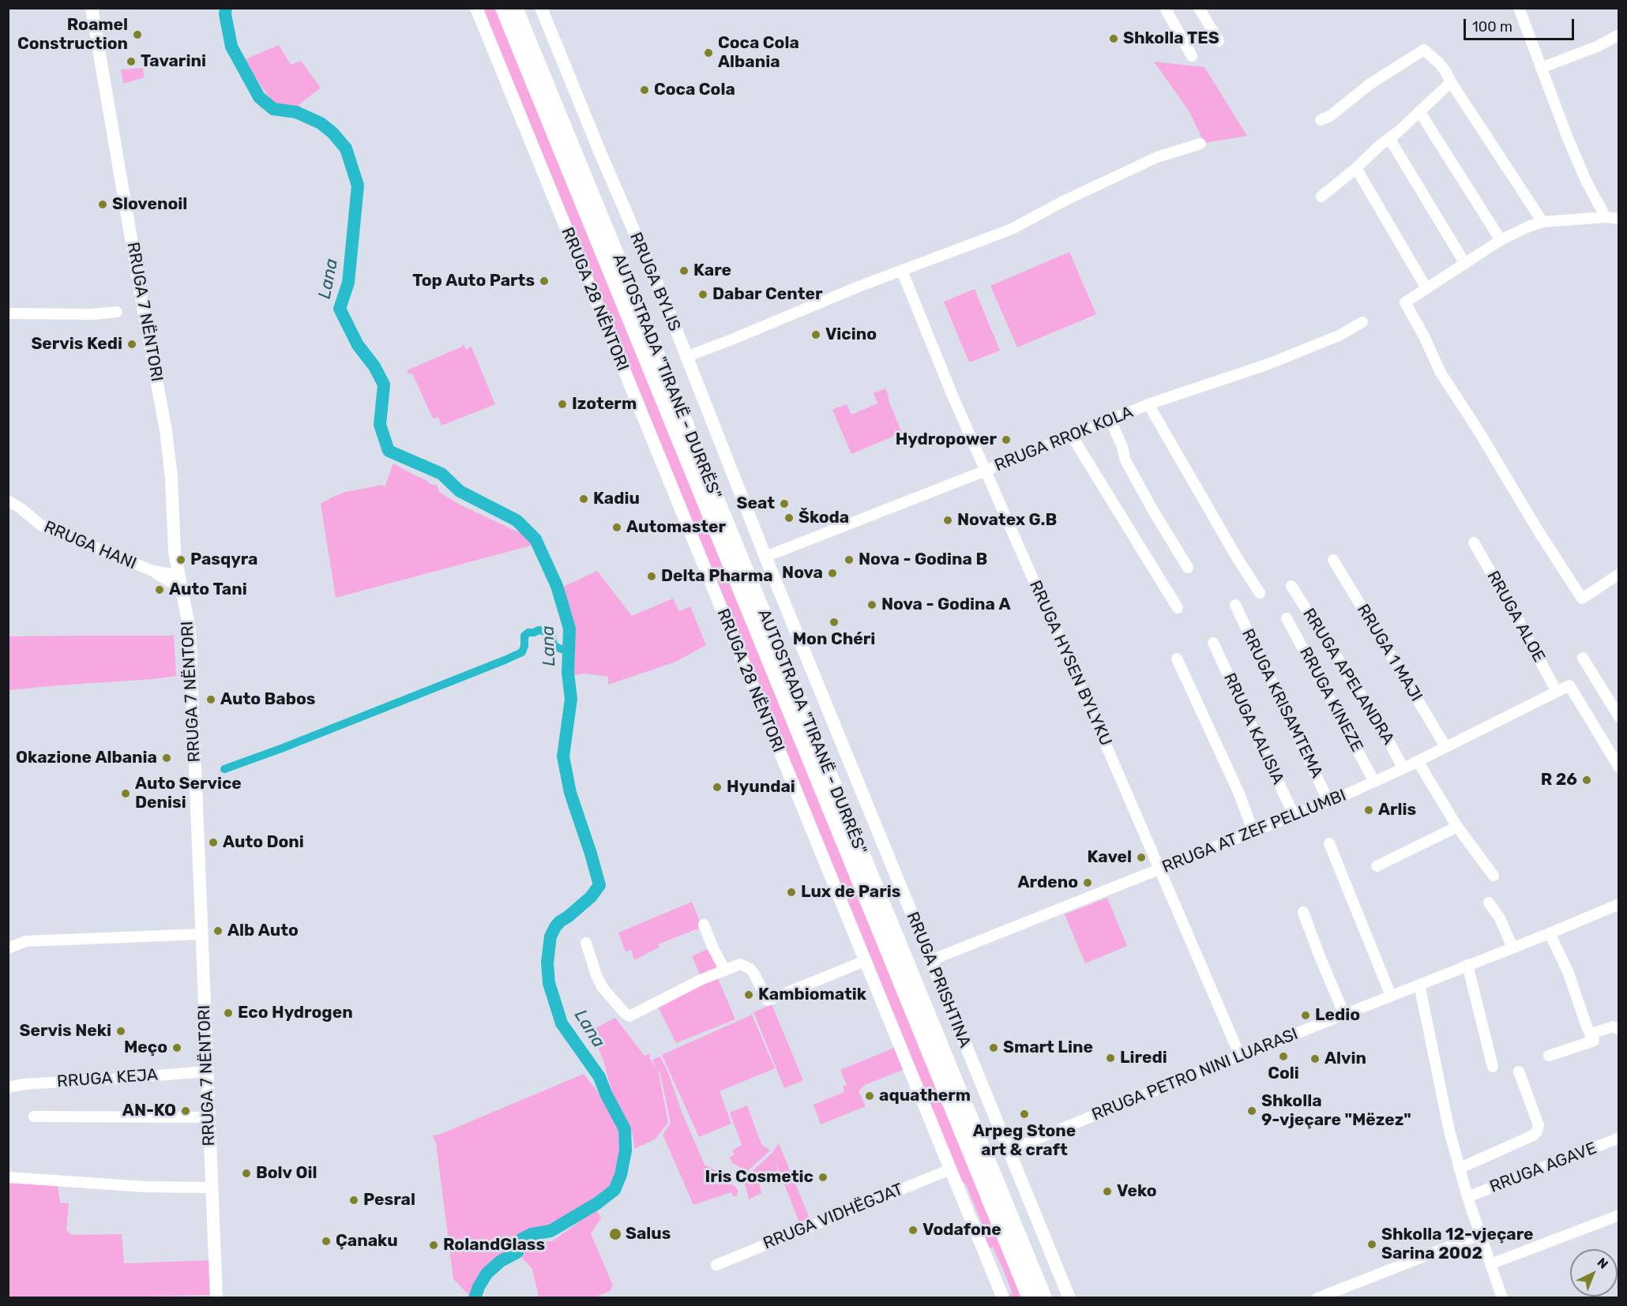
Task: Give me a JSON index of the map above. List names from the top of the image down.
{
  "streets": {
    "highway": ["AUTOSTRADA \"TIRANË - DURRËS\""],
    "main road": [
      "RRUGA BYLIS",
      "RRUGA 28 NËNTORI",
      "RRUGA 7 NËNTORI",
      "RRUGA PRISHTINA"
    ],
    "street": [
      "RRUGA RROK KOLA",
      "RRUGA HANI",
      "RRUGA ALOE",
      "RRUGA 1 MAJI",
      "RRUGA HYSEN BYLYKU",
      "RRUGA APELANDRA",
      "RRUGA KINEZE",
      "RRUGA KRISAMTEMA",
      "RRUGA KALISIA",
      "RRUGA AT ZEF PELLUMBI",
      "RRUGA PETRO NINI LUARASI",
      "RRUGA KEJA",
      "RRUGA AGAVE",
      "RRUGA VIDHËGJAT"
    ]
  },
  "crossings": [
    ["RRUGA BYLIS", "RRUGA RROK KOLA"],
    ["RRUGA BYLIS", "RRUGA PRISHTINA"],
    ["RRUGA 28 NËNTORI", "RRUGA VIDHËGJAT"],
    ["RRUGA 7 NËNTORI", "RRUGA HANI"],
    ["RRUGA 7 NËNTORI", "RRUGA KEJA"],
    ["RRUGA RROK KOLA", "RRUGA HYSEN BYLYKU"],
    ["RRUGA RROK KOLA", "RRUGA PRISHTINA"],
    ["RRUGA ALOE", "RRUGA AT ZEF PELLUMBI"],
    ["RRUGA 1 MAJI", "RRUGA AT ZEF PELLUMBI"],
    ["RRUGA HYSEN BYLYKU", "RRUGA AT ZEF PELLUMBI"],
    ["RRUGA HYSEN BYLYKU", "RRUGA PETRO NINI LUARASI"],
    ["RRUGA APELANDRA", "RRUGA AT ZEF PELLUMBI"],
    ["RRUGA KINEZE", "RRUGA AT ZEF PELLUMBI"],
    ["RRUGA KRISAMTEMA", "RRUGA AT ZEF PELLUMBI"],
    ["RRUGA KALISIA", "RRUGA AT ZEF PELLUMBI"],
    ["RRUGA AT ZEF PELLUMBI", "RRUGA PRISHTINA"],
    ["RRUGA PRISHTINA", "RRUGA PETRO NINI LUARASI"]
  ],
  "water": ["Lana"],
  "places": [
    "Roamel Construction",
    "Shkolla TES",
    "Coca Cola Albania",
    "Tavarini",
    "Coca Cola",
    "Slovenoil",
    "Kare",
    "Top Auto Parts",
    "Dabar Center",
    "Vicino",
    "Servis Kedi",
    "Izoterm",
    "Hydropower",
    "Kadiu",
    "Seat",
    "Škoda",
    "Novatex G.B",
    "Automaster",
    "Pasqyra",
    "Nova - Godina B",
    "Nova",
    "Delta Pharma",
    "Auto Tani",
    "Nova - Godina A",
    "Mon Chéri",
    "Auto Babos",
    "Okazione Albania",
    "R 26",
    "Hyundai",
    "Auto Service Denisi",
    "Arlis",
    "Auto Doni",
    "Kavel",
    "Ardeno",
    "Lux de Paris",
    "Alb Auto",
    "Kambiomatik",
    "Eco Hydrogen",
    "Ledio",
    "Servis Neki",
    "Meço",
    "Smart Line",
    "Coli",
    "Liredi",
    "Alvin",
    "aquatherm",
    "AN-KO",
    "Shkolla 9-vjeçare \"Mëzez\"",
    "Arpeg Stone art & craft",
    "Bolv Oil",
    "Iris Cosmetic",
    "Veko",
    "Pesral",
    "Vodafone",
    "Salus",
    "Çanaku",
    "Shkolla 12-vjeçare Sarina 2002",
    "RolandGlass"
  ],
  "scale_bar": "100 m",
  "north": "top right"
}
